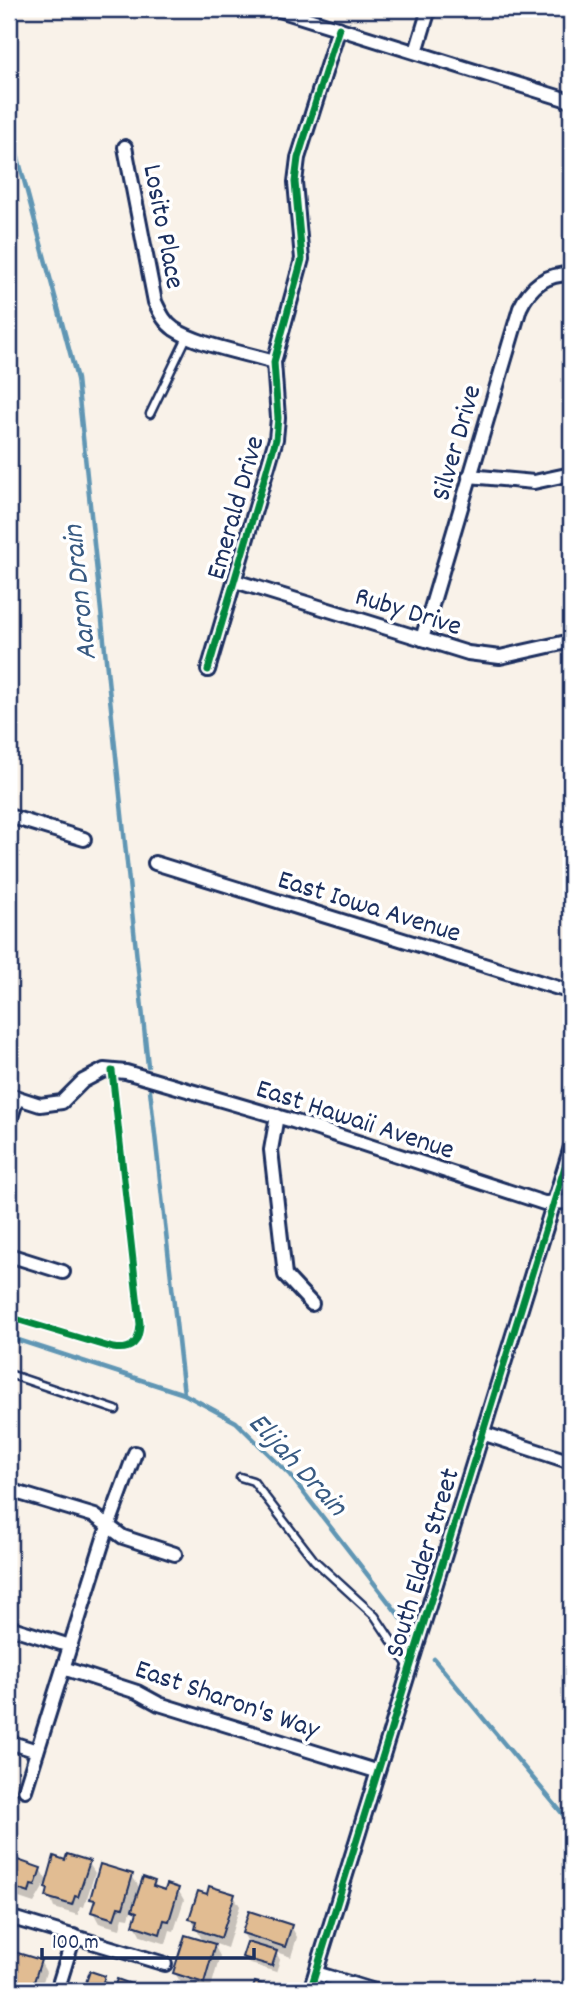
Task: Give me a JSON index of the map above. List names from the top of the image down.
{
  "streets": {
    "street": [
      "Losito Place",
      "Silver Drive",
      "Emerald Drive",
      "Ruby Drive",
      "East Iowa Avenue",
      "East Hawaii Avenue",
      "South Elder Street",
      "East Sharon's Way"
    ]
  },
  "crossings": [
    ["Losito Place", "Emerald Drive"],
    ["Silver Drive", "Ruby Drive"],
    ["Emerald Drive", "Ruby Drive"],
    ["East Hawaii Avenue", "South Elder Street"],
    ["South Elder Street", "East Sharon's Way"]
  ],
  "water": ["Aaron Drain", "Elijah Drain"],
  "scale_bar": "100 m"
}
